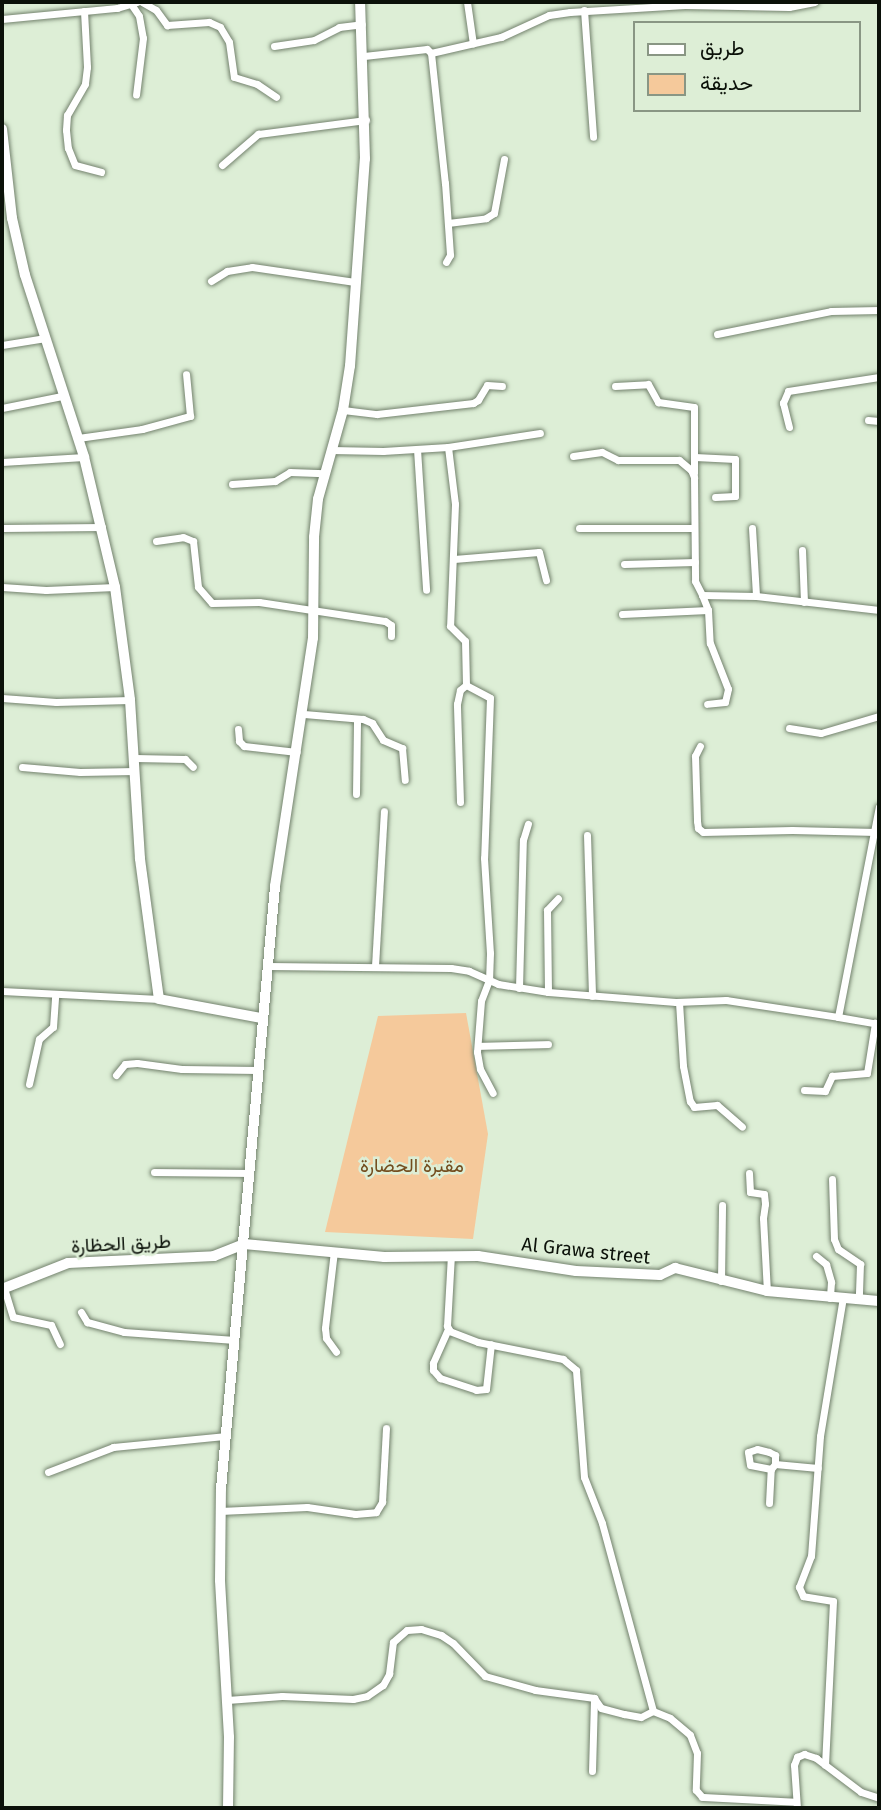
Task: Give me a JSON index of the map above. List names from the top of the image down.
{
  "streets": {
    "street": ["طريق الحظارة", "Al Grawa street"]
  },
  "crossings": [
    ["طريق الحظارة", "Al Grawa street"]
  ],
  "parks": ["مقبرة الحضارة"],
  "legend": ["طريق", "حديقة"]
}
